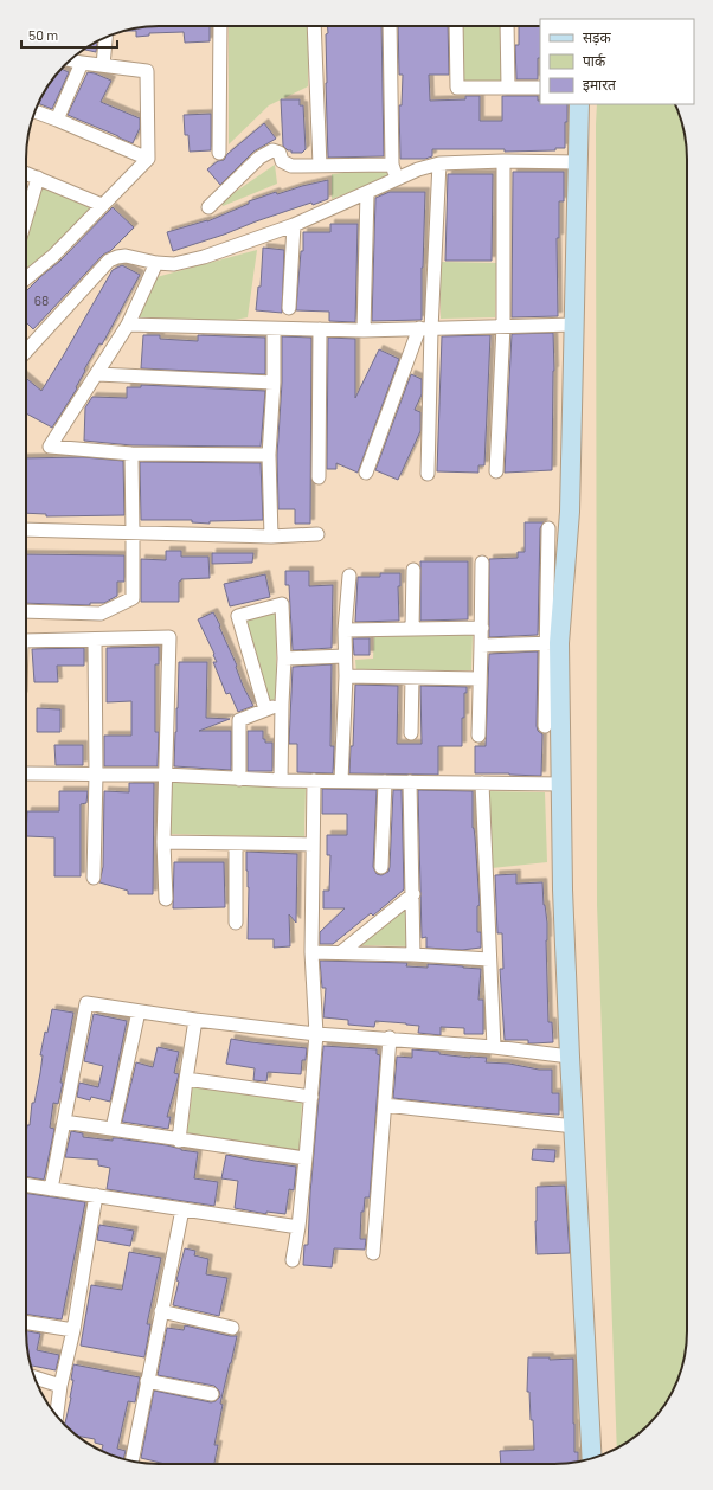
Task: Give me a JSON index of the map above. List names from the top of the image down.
{
  "house_numbers": ["68"],
  "legend": ["सड़क", "पार्क", "इमारत"],
  "scale_bar": "50 m"
}
